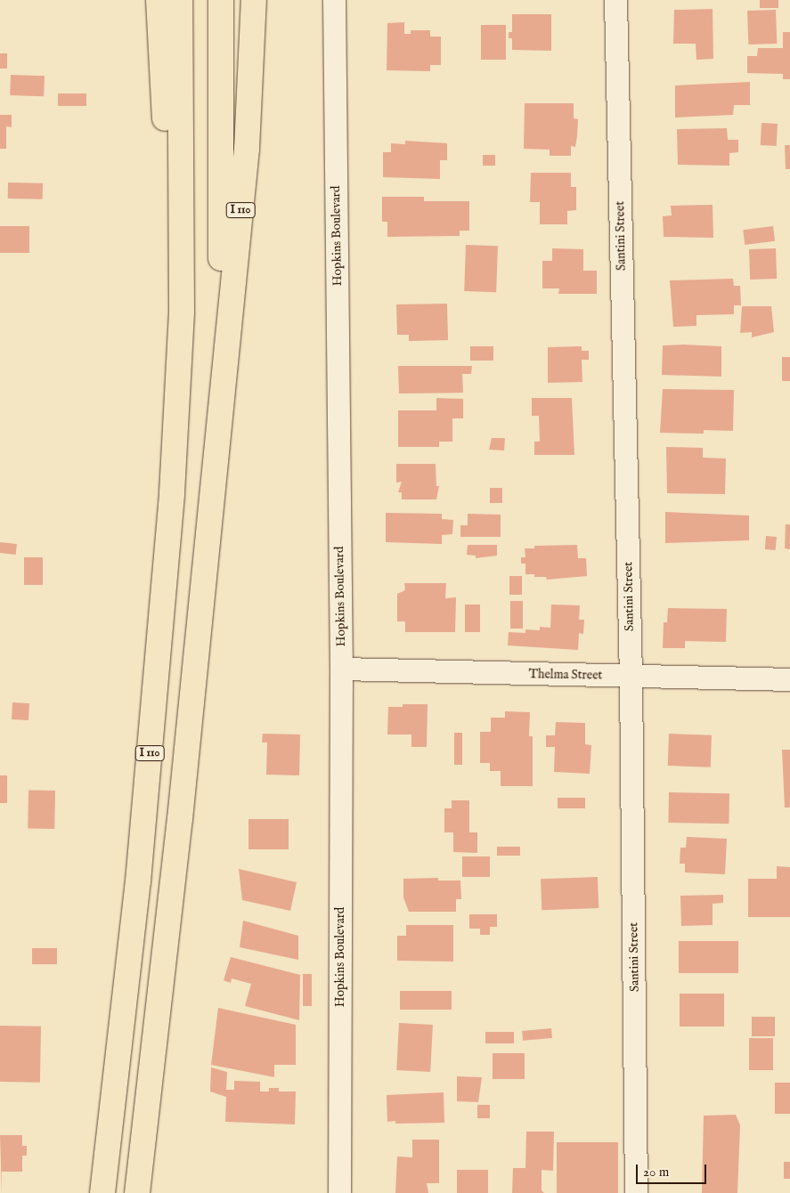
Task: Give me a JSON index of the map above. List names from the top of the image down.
{
  "streets": {
    "highway": ["I 110"],
    "street": ["Hopkins Boulevard", "Santini Street", "Thelma Street"]
  },
  "crossings": [
    ["Hopkins Boulevard", "Thelma Street"],
    ["Santini Street", "Thelma Street"]
  ],
  "scale_bar": "20 m"
}
